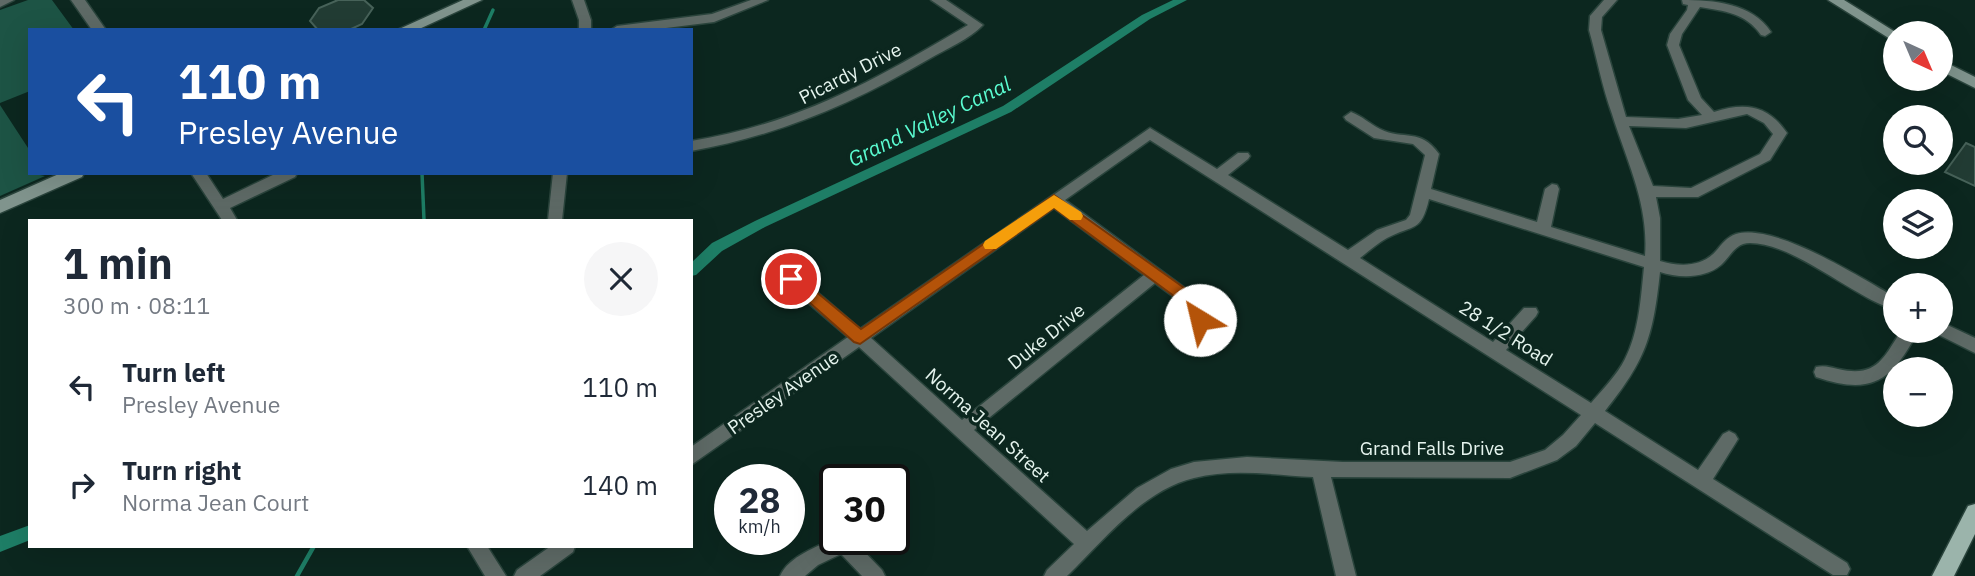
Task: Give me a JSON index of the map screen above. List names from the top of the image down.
{
  "streets": {
    "street": [
      "Picardy Drive",
      "28 1/2 Road",
      "Duke Drive",
      "Presley Avenue",
      "Norma Jean Street",
      "Grand Falls Drive"
    ]
  },
  "crossings": [
    ["28 1/2 Road", "Presley Avenue"],
    ["28 1/2 Road", "Grand Falls Drive"],
    ["Duke Drive", "Norma Jean Street"],
    ["Presley Avenue", "Norma Jean Street"],
    ["Norma Jean Street", "Grand Falls Drive"]
  ],
  "water": ["Grand Valley Canal"],
  "north": "bottom right",
  "page": {
    "map_buttons": ["+", "−"],
    "turn": ["110 m", "Presley Avenue"],
    "heading": ["1 min", "300 m · 08:11"],
    "list": [
      {
        "name": "Turn left",
        "note": "Presley Avenue",
        "value": "110 m"
      },
      {
        "name": "Turn right",
        "note": "Norma Jean Court",
        "value": "140 m"
      }
    ],
    "speed": "28 km/h",
    "limit": "30"
  }
}
